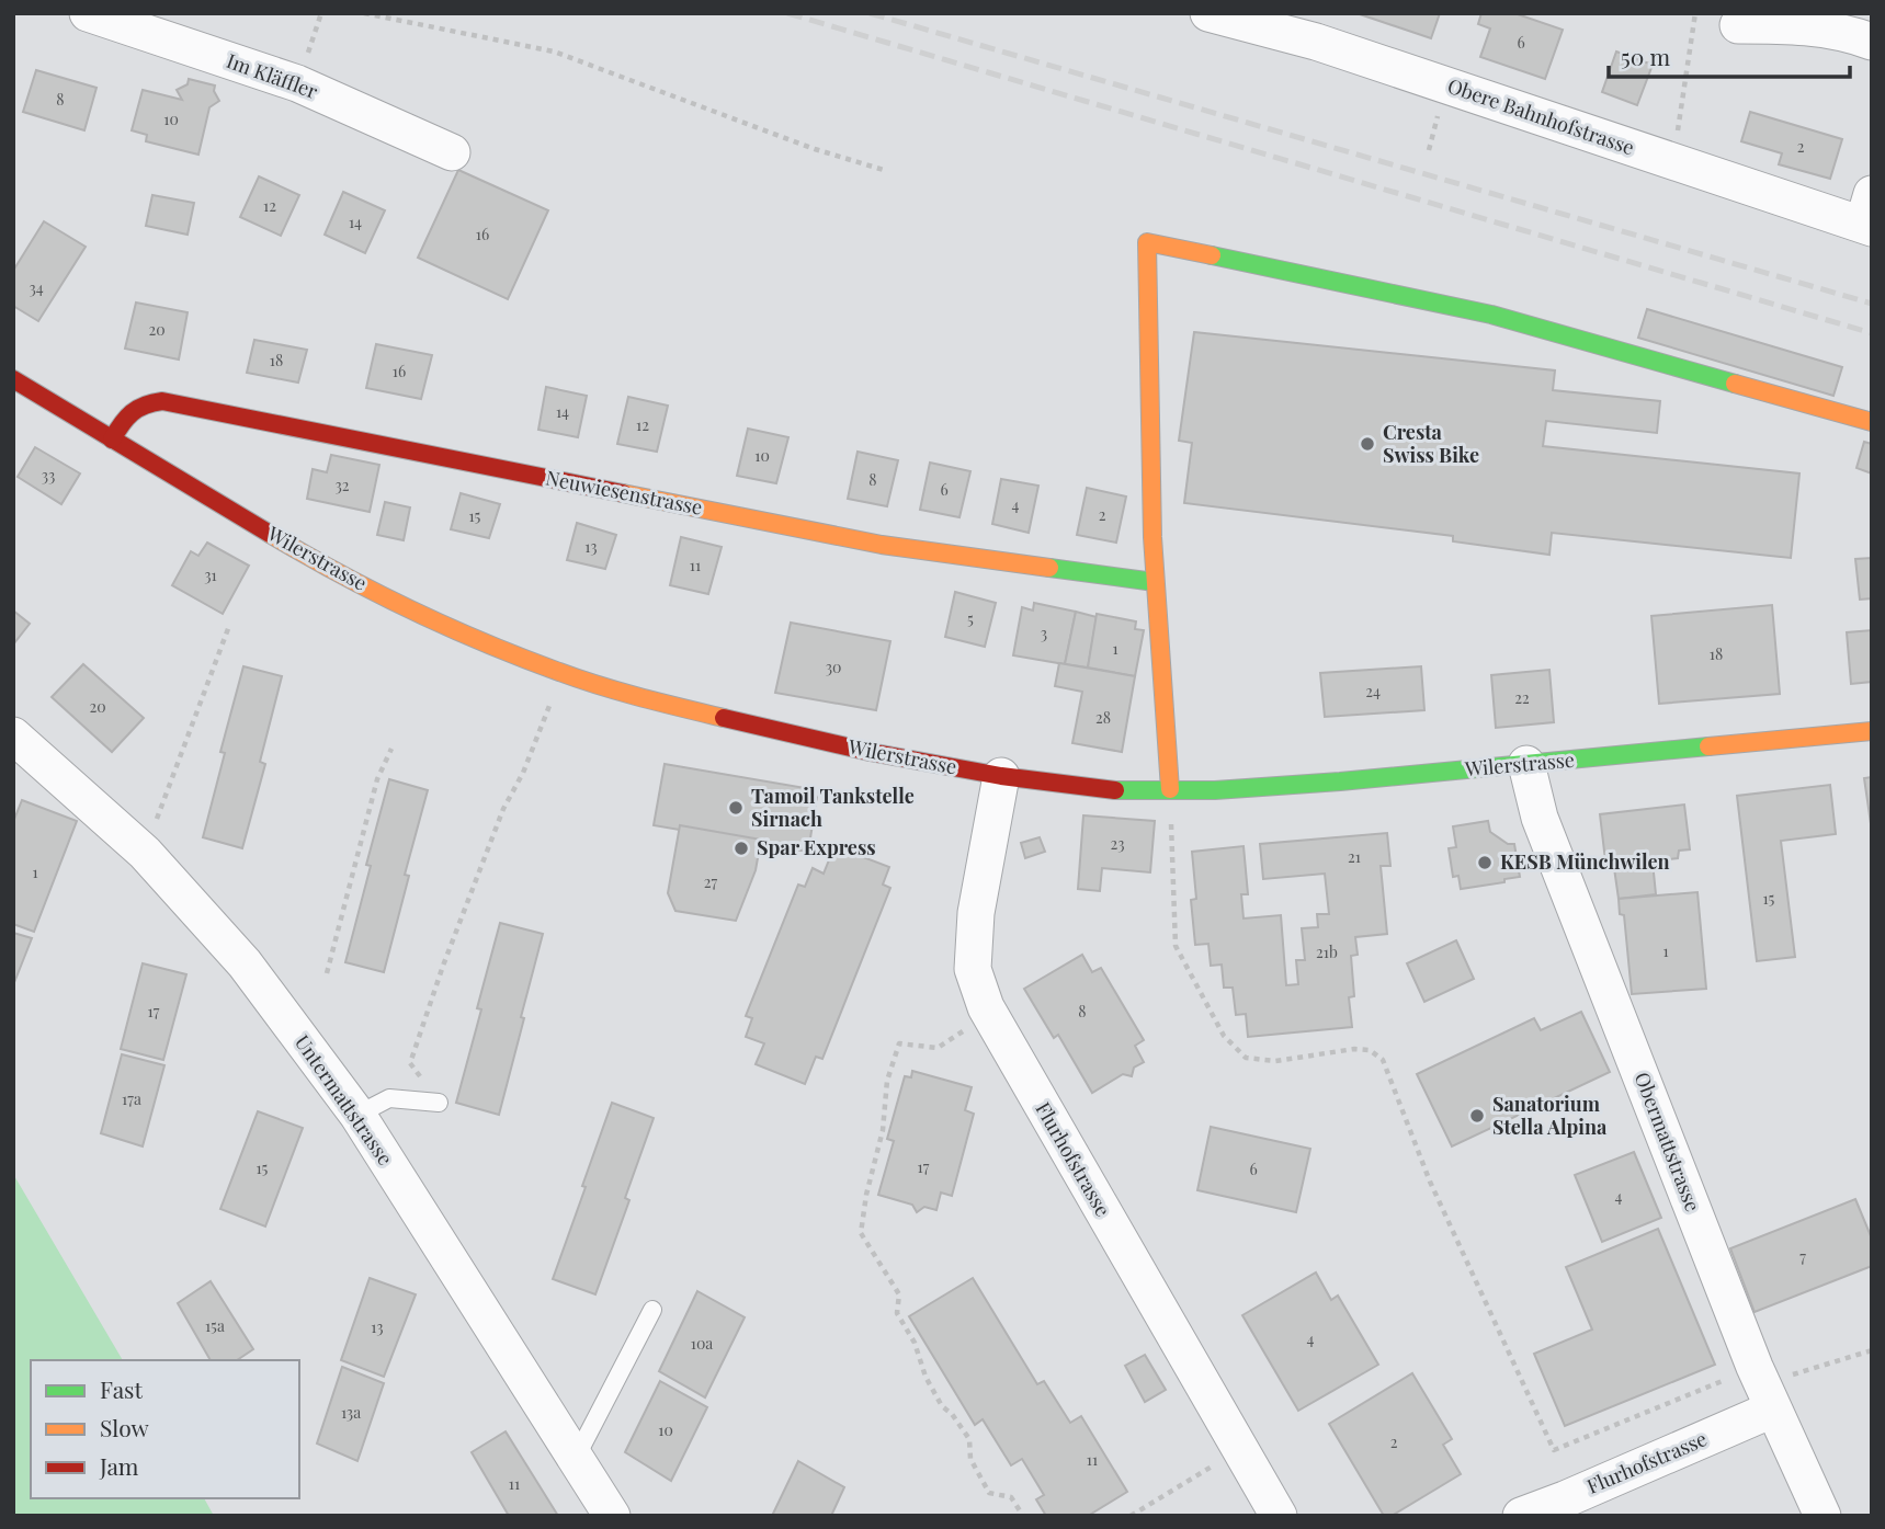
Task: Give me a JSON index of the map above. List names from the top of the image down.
{
  "streets": {
    "street": [
      "Im Kläffler",
      "Obere Bahnhofstrasse",
      "Neuwiesenstrasse",
      "Wilerstrasse",
      "Untermattstrasse",
      "Obermattstrasse",
      "Flurhofstrasse"
    ]
  },
  "crossings": [
    ["Neuwiesenstrasse", "Wilerstrasse"],
    ["Wilerstrasse", "Obermattstrasse"],
    ["Wilerstrasse", "Flurhofstrasse"],
    ["Obermattstrasse", "Flurhofstrasse"]
  ],
  "places": [
    "Cresta Swiss Bike",
    "Tamoil Tankstelle Sirnach",
    "Spar Express",
    "KESB Münchwilen",
    "Sanatorium Stella Alpina"
  ],
  "house_numbers": [
    "6",
    "8",
    "10",
    "2",
    "12",
    "14",
    "16",
    "34",
    "20",
    "18",
    "16",
    "14",
    "12",
    "10",
    "33",
    "8",
    "32",
    "6",
    "4",
    "2",
    "15",
    "13",
    "11",
    "31",
    "5",
    "3",
    "1",
    "18",
    "30",
    "24",
    "22",
    "20",
    "28",
    "23",
    "21",
    "1",
    "27",
    "15",
    "1",
    "21b",
    "17",
    "8",
    "17a",
    "17",
    "15",
    "6",
    "4",
    "7",
    "15a",
    "13",
    "4",
    "10a",
    "13a",
    "10",
    "2",
    "11",
    "11"
  ],
  "legend": ["Fast", "Slow", "Jam"],
  "scale_bar": "50 m"
}
